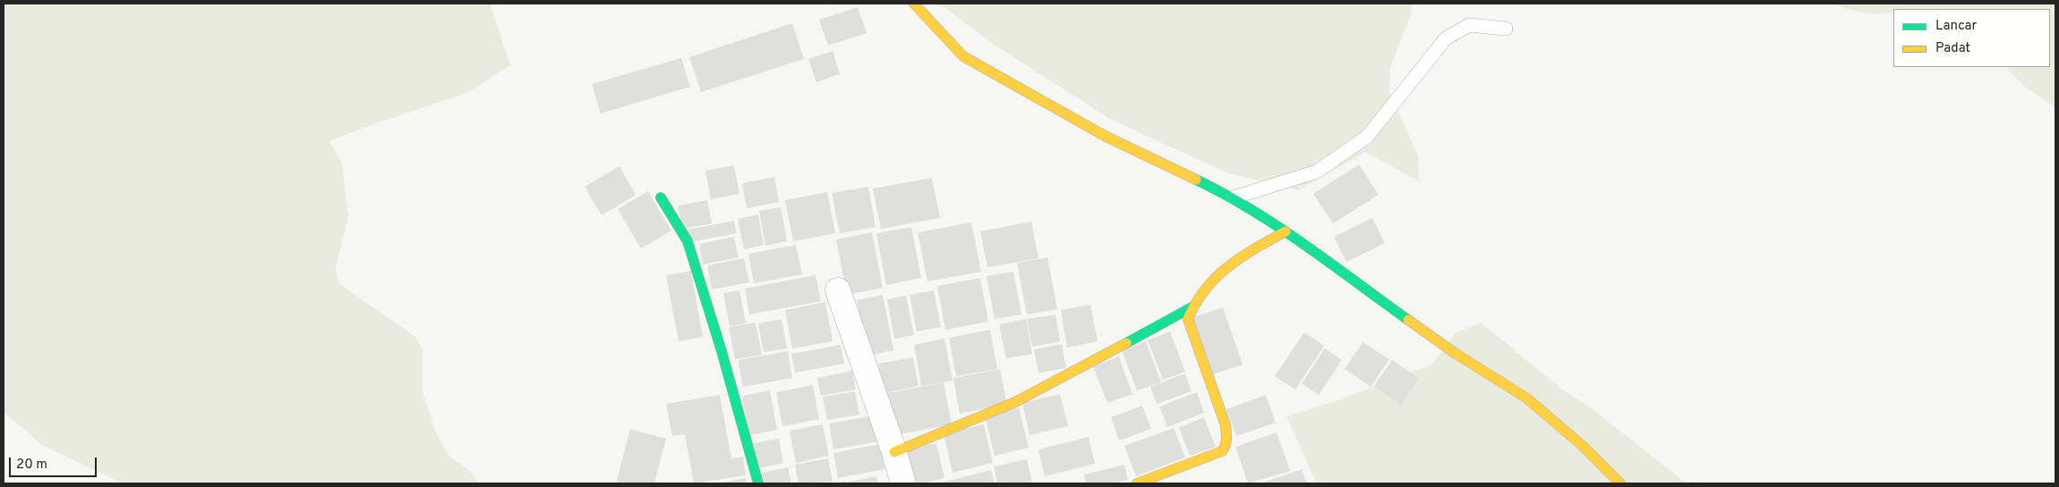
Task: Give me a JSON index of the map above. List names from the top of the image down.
{
  "legend": ["Lancar", "Padat"],
  "scale_bar": "20 m"
}
